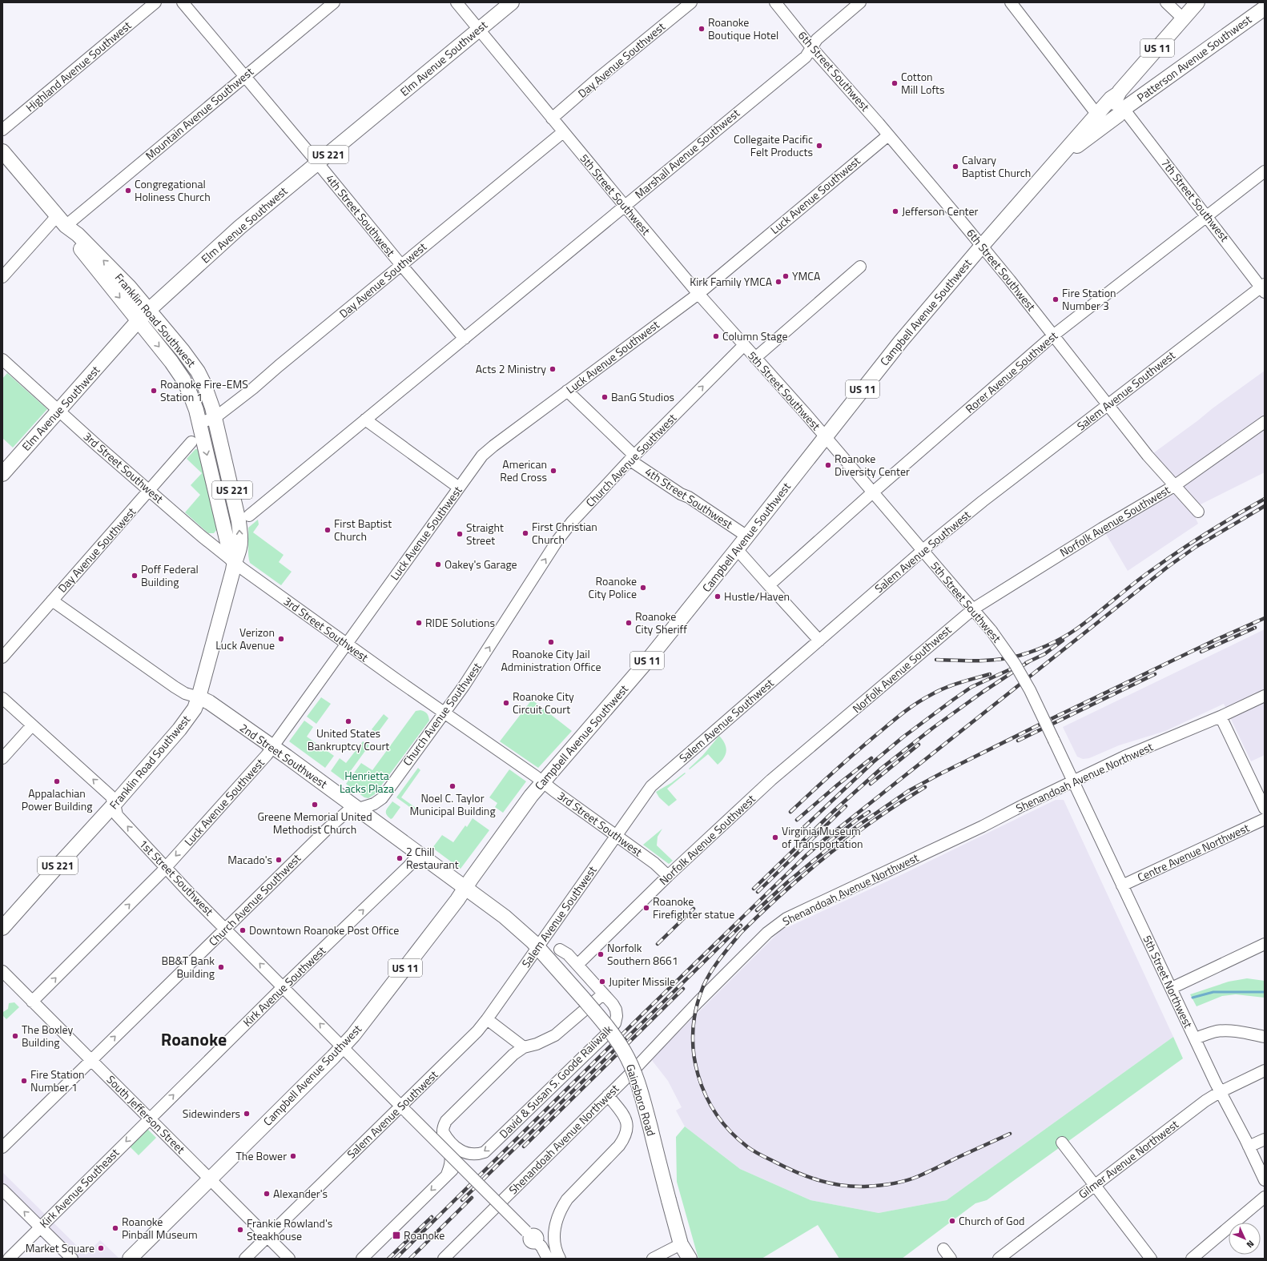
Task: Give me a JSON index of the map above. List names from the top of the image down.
{
  "streets": {
    "main road": [
      "US 11",
      "Elm Avenue Southwest",
      "Patterson Avenue Southwest",
      "US 221",
      "Campbell Avenue Southwest",
      "Franklin Road Southwest",
      "2nd Street Southwest",
      "Gainsboro Road"
    ],
    "street": [
      "Day Avenue Southwest",
      "Highland Avenue Southwest",
      "6th Street Southwest",
      "Mountain Avenue Southwest",
      "Marshall Avenue Southwest",
      "5th Street Southwest",
      "Luck Avenue Southwest",
      "7th Street Southwest",
      "4th Street Southwest",
      "Rorer Avenue Southwest",
      "Salem Avenue Southwest",
      "Church Avenue Southwest",
      "3rd Street Southwest",
      "Norfolk Avenue Southwest",
      "Shenandoah Avenue Northwest",
      "Centre Avenue Northwest",
      "1st Street Southwest",
      "5th Street Northwest",
      "Kirk Avenue Southwest",
      "David & Susan S. Goode Railwalk",
      "South Jefferson Street",
      "Gilmer Avenue Northwest",
      "Kirk Avenue Southeast"
    ]
  },
  "crossings": [
    ["US 11", "Campbell Avenue Southwest"],
    ["US 11", "South Jefferson Street"],
    ["Elm Avenue Southwest", "5th Street Southwest"],
    ["Elm Avenue Southwest", "4th Street Southwest"],
    ["Elm Avenue Southwest", "Franklin Road Southwest"],
    ["Elm Avenue Southwest", "3rd Street Southwest"],
    ["Patterson Avenue Southwest", "7th Street Southwest"],
    ["Patterson Avenue Southwest", "Campbell Avenue Southwest"],
    ["Day Avenue Southwest", "5th Street Southwest"],
    ["Day Avenue Southwest", "4th Street Southwest"],
    ["Day Avenue Southwest", "Franklin Road Southwest"],
    ["Day Avenue Southwest", "3rd Street Southwest"],
    ["Day Avenue Southwest", "2nd Street Southwest"],
    ["6th Street Southwest", "Marshall Avenue Southwest"],
    ["6th Street Southwest", "Luck Avenue Southwest"],
    ["6th Street Southwest", "Campbell Avenue Southwest"],
    ["6th Street Southwest", "Rorer Avenue Southwest"],
    ["6th Street Southwest", "Salem Avenue Southwest"],
    ["6th Street Southwest", "Norfolk Avenue Southwest"],
    ["Mountain Avenue Southwest", "4th Street Southwest"],
    ["Mountain Avenue Southwest", "Franklin Road Southwest"],
    ["Marshall Avenue Southwest", "5th Street Southwest"],
    ["Marshall Avenue Southwest", "4th Street Southwest"],
    ["5th Street Southwest", "Luck Avenue Southwest"],
    ["5th Street Southwest", "Campbell Avenue Southwest"],
    ["5th Street Southwest", "Rorer Avenue Southwest"],
    ["5th Street Southwest", "Salem Avenue Southwest"],
    ["5th Street Southwest", "Church Avenue Southwest"],
    ["5th Street Southwest", "Norfolk Avenue Southwest"],
    ["5th Street Southwest", "Shenandoah Avenue Northwest"],
    ["5th Street Southwest", "5th Street Northwest"],
    ["Luck Avenue Southwest", "4th Street Southwest"],
    ["Luck Avenue Southwest", "3rd Street Southwest"],
    ["Luck Avenue Southwest", "2nd Street Southwest"],
    ["Luck Avenue Southwest", "1st Street Southwest"],
    ["Luck Avenue Southwest", "South Jefferson Street"],
    ["7th Street Southwest", "Rorer Avenue Southwest"],
    ["7th Street Southwest", "Salem Avenue Southwest"],
    ["4th Street Southwest", "Campbell Avenue Southwest"],
    ["4th Street Southwest", "Church Avenue Southwest"],
    ["Campbell Avenue Southwest", "3rd Street Southwest"],
    ["Campbell Avenue Southwest", "2nd Street Southwest"],
    ["Campbell Avenue Southwest", "1st Street Southwest"],
    ["Campbell Avenue Southwest", "South Jefferson Street"],
    ["Franklin Road Southwest", "3rd Street Southwest"],
    ["Franklin Road Southwest", "2nd Street Southwest"],
    ["Franklin Road Southwest", "1st Street Southwest"],
    ["Salem Avenue Southwest", "3rd Street Southwest"],
    ["Salem Avenue Southwest", "2nd Street Southwest"],
    ["Salem Avenue Southwest", "1st Street Southwest"],
    ["Salem Avenue Southwest", "Gainsboro Road"],
    ["Salem Avenue Southwest", "South Jefferson Street"],
    ["Church Avenue Southwest", "3rd Street Southwest"],
    ["Church Avenue Southwest", "2nd Street Southwest"],
    ["Church Avenue Southwest", "1st Street Southwest"],
    ["Church Avenue Southwest", "South Jefferson Street"],
    ["3rd Street Southwest", "Norfolk Avenue Southwest"],
    ["2nd Street Southwest", "Kirk Avenue Southwest"],
    ["2nd Street Southwest", "Gainsboro Road"],
    ["Shenandoah Avenue Northwest", "5th Street Northwest"],
    ["Centre Avenue Northwest", "5th Street Northwest"],
    ["1st Street Southwest", "Kirk Avenue Southwest"],
    ["5th Street Northwest", "Gilmer Avenue Northwest"],
    ["Kirk Avenue Southwest", "South Jefferson Street"],
    ["Kirk Avenue Southwest", "Kirk Avenue Southeast"],
    ["South Jefferson Street", "Kirk Avenue Southeast"]
  ],
  "one_way": [
    "Church Avenue Southwest",
    "1st Street Southwest",
    "Kirk Avenue Southwest",
    "Kirk Avenue Southeast"
  ],
  "districts": ["Roanoke"],
  "parks": ["Henrietta Lacks Plaza"],
  "places": {
    "other": [
      "Roanoke Boutique Hotel",
      "Cotton Mill Lofts",
      "Collegaite Pacific Felt Products",
      "Calvary Baptist Church",
      "Congregational Holiness Church",
      "Jefferson Center",
      "YMCA",
      "Kirk Family YMCA",
      "Fire Station Number 3",
      "Column Stage",
      "Acts 2 Ministry",
      "Roanoke Fire-EMS Station 1",
      "BanG Studios",
      "Roanoke Diversity Center",
      "American Red Cross",
      "First Baptist Church",
      "First Christian Church",
      "Straight Street",
      "Oakey's Garage",
      "Poff Federal Building",
      "Roanoke City Police",
      "Hustle/Haven",
      "RIDE Solutions",
      "Roanoke City Sheriff",
      "Verizon Luck Avenue",
      "Roanoke City Jail Administration Office",
      "Roanoke City Circuit Court",
      "United States Bankruptcy Court",
      "Appalachian Power Building",
      "Noel C. Taylor Municipal Building",
      "Greene Memorial United Methodist Church",
      "Virginia Museum of Transportation",
      "2 Chill Restaurant",
      "Macado's",
      "Roanoke Firefighter statue",
      "Downtown Roanoke Post Office",
      "Norfolk Southern 8661",
      "BB&T Bank Building",
      "Jupiter Missile",
      "The Boxley Building",
      "Fire Station Number 1",
      "Sidewinders",
      "The Bower",
      "Alexander's",
      "Church of God",
      "Roanoke Pinball Museum",
      "Frankie Rowland's Steakhouse",
      "Market Square"
    ],
    "transit": ["Roanoke"]
  },
  "north": "bottom right"
}
